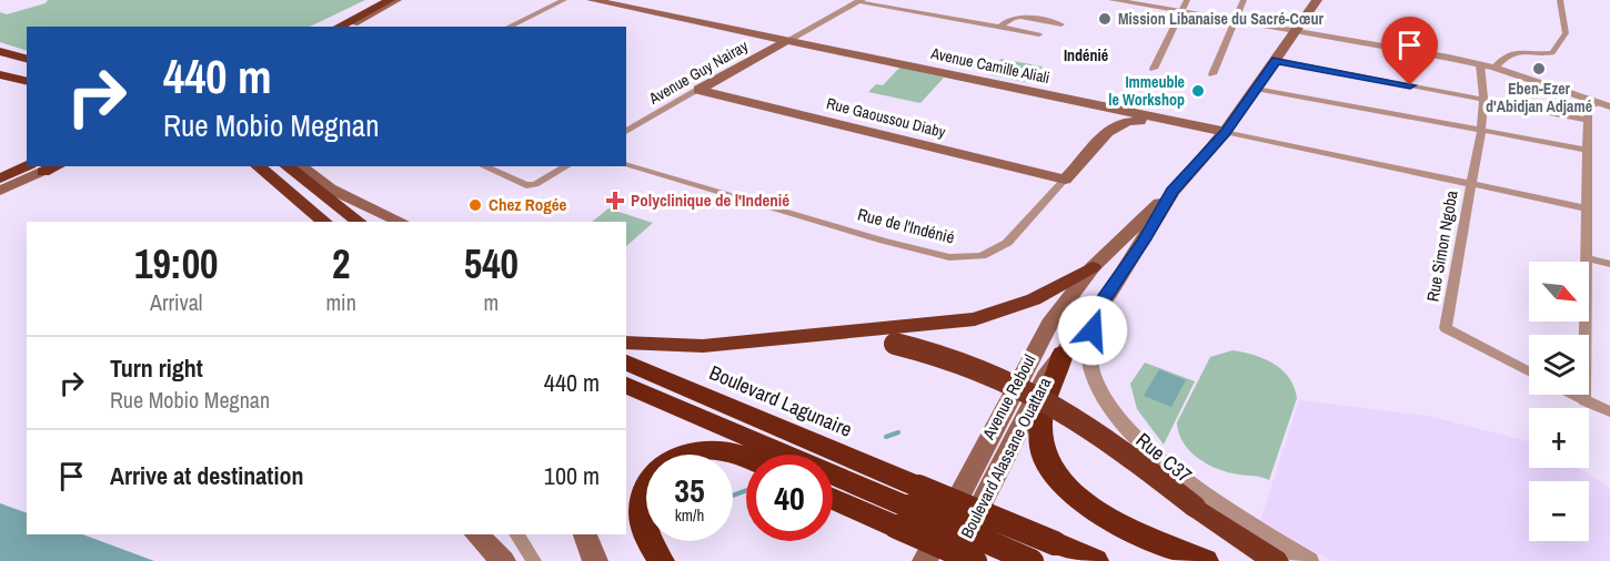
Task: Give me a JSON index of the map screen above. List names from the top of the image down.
{
  "streets": {
    "highway": ["Boulevard Lagunaire"],
    "main road": [
      "Avenue Camille Aliali",
      "Avenue Guy Nairay",
      "Rue Gaoussou Diaby",
      "Rue de l'Indénié",
      "Avenue Reboul",
      "Boulevard Alassane Ouattara"
    ],
    "street": ["Rue Simon Ngoba", "Rue C37"]
  },
  "crossings": [
    ["Avenue Camille Aliali", "Avenue Guy Nairay"],
    ["Avenue Camille Aliali", "Boulevard Alassane Ouattara"],
    ["Avenue Guy Nairay", "Rue Gaoussou Diaby"],
    ["Rue Gaoussou Diaby", "Rue de l'Indénié"],
    ["Avenue Reboul", "Boulevard Alassane Ouattara"],
    ["Boulevard Alassane Ouattara", "Rue C37"]
  ],
  "districts": ["Indénié"],
  "places": {
    "other": [
      "Mission Libanaise du Sacré-Cœur",
      "Eben-Ezer d'Abidjan Adjamé",
      "Immeuble le Workshop",
      "Chez Rogée"
    ],
    "health": ["Polyclinique de l'Indenié"]
  },
  "north": "bottom right",
  "page": {
    "turn": ["440 m", "Rue Mobio Megnan"],
    "eta": [
      "19:00",
      "Arrival",
      "2",
      "min",
      "540",
      "m"
    ],
    "map_buttons": ["+", "−"],
    "list": [
      {
        "name": "Turn right",
        "note": "Rue Mobio Megnan",
        "value": "440 m"
      },
      {
        "name": "Arrive at destination",
        "value": "100 m"
      }
    ],
    "speed": "35 km/h",
    "limit": "40"
  }
}
